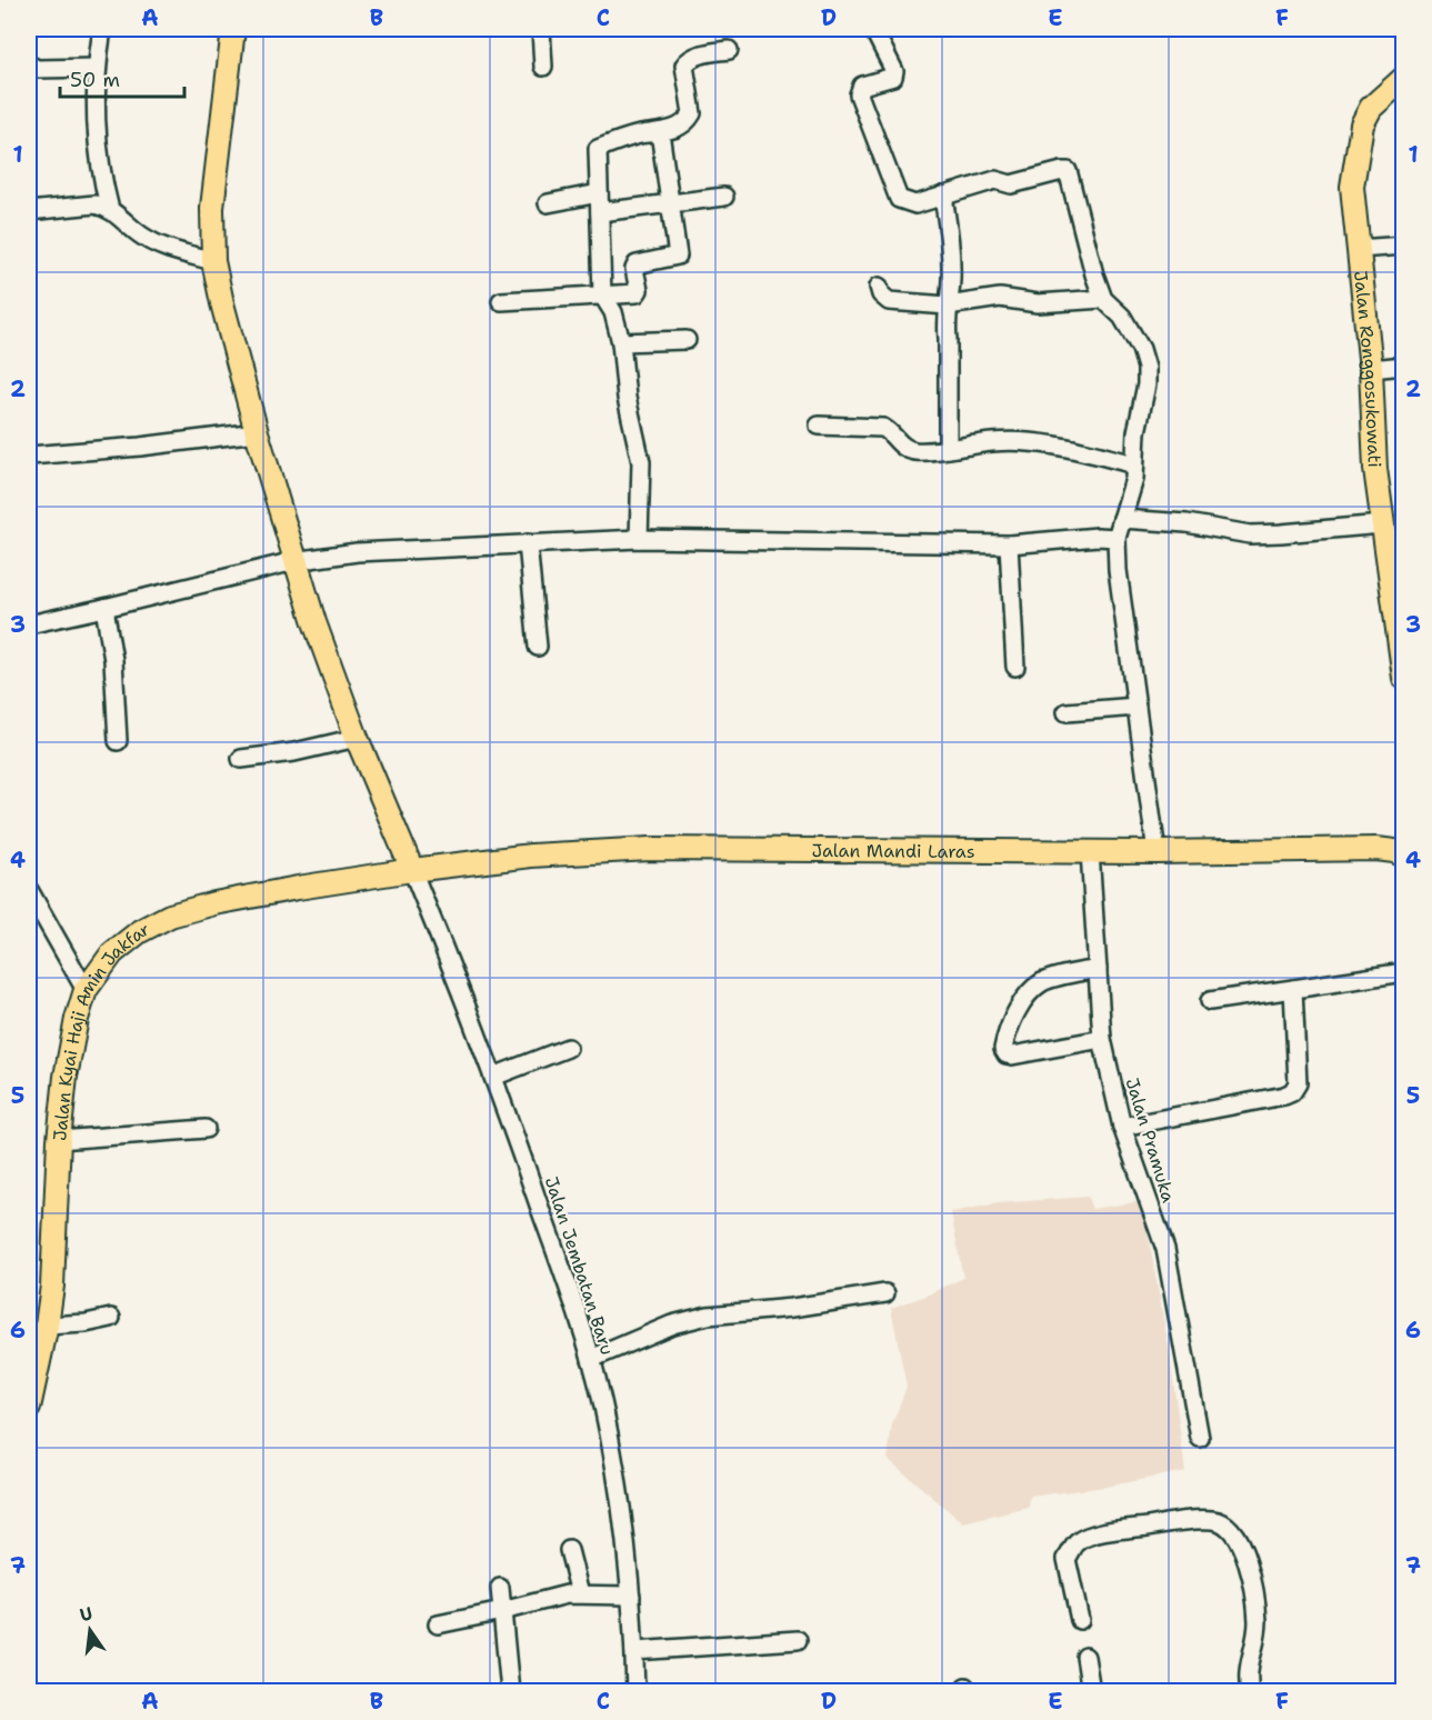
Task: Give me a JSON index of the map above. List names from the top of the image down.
{
  "streets": {
    "main road": ["Jalan Ronggosukowati", "Jalan Mandi Laras", "Jalan Kyai Haji Amin Jakfar"],
    "street": ["Jalan Pramuka", "Jalan Jembatan Baru"]
  },
  "crossings": [
    ["Jalan Mandi Laras", "Jalan Kyai Haji Amin Jakfar"],
    ["Jalan Mandi Laras", "Jalan Pramuka"],
    ["Jalan Mandi Laras", "Jalan Jembatan Baru"],
    ["Jalan Kyai Haji Amin Jakfar", "Jalan Jembatan Baru"]
  ],
  "scale_bar": "50 m",
  "north": "top",
  "grid": {
    "columns": [
      "A",
      "B",
      "C",
      "D",
      "E",
      "F"
    ],
    "rows": [
      "1",
      "2",
      "3",
      "4",
      "5",
      "6",
      "7"
    ]
  }
}
